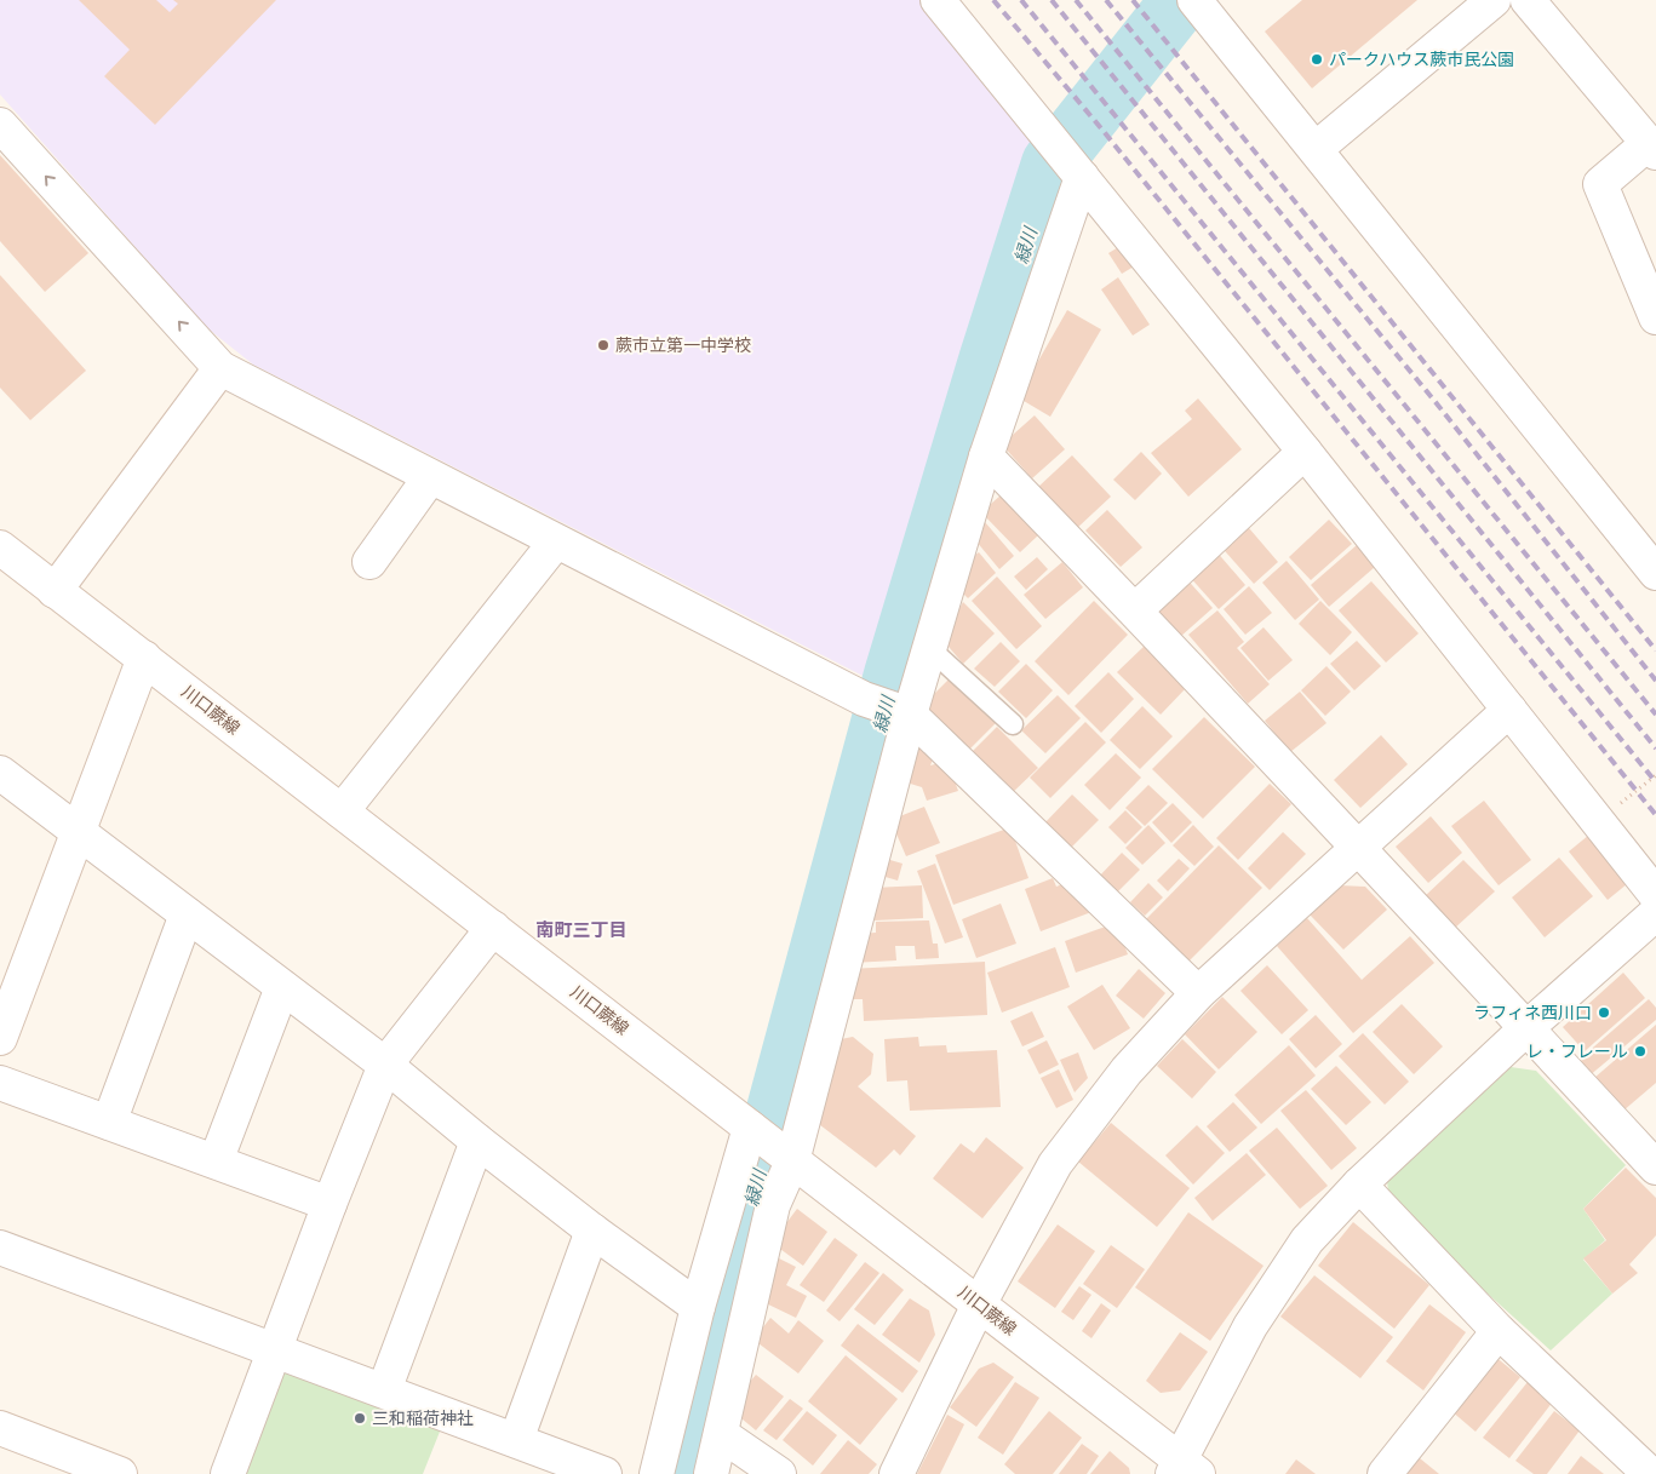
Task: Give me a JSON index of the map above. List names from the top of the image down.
{
  "streets": {
    "street": ["川口蕨線"]
  },
  "districts": ["南町三丁目"],
  "water": ["緑川"],
  "places": [
    "パークハウス蕨市民公園",
    "蕨市立第一中学校",
    "ラフィネ西川口",
    "レ・フレール",
    "三和稲荷神社"
  ]
}
